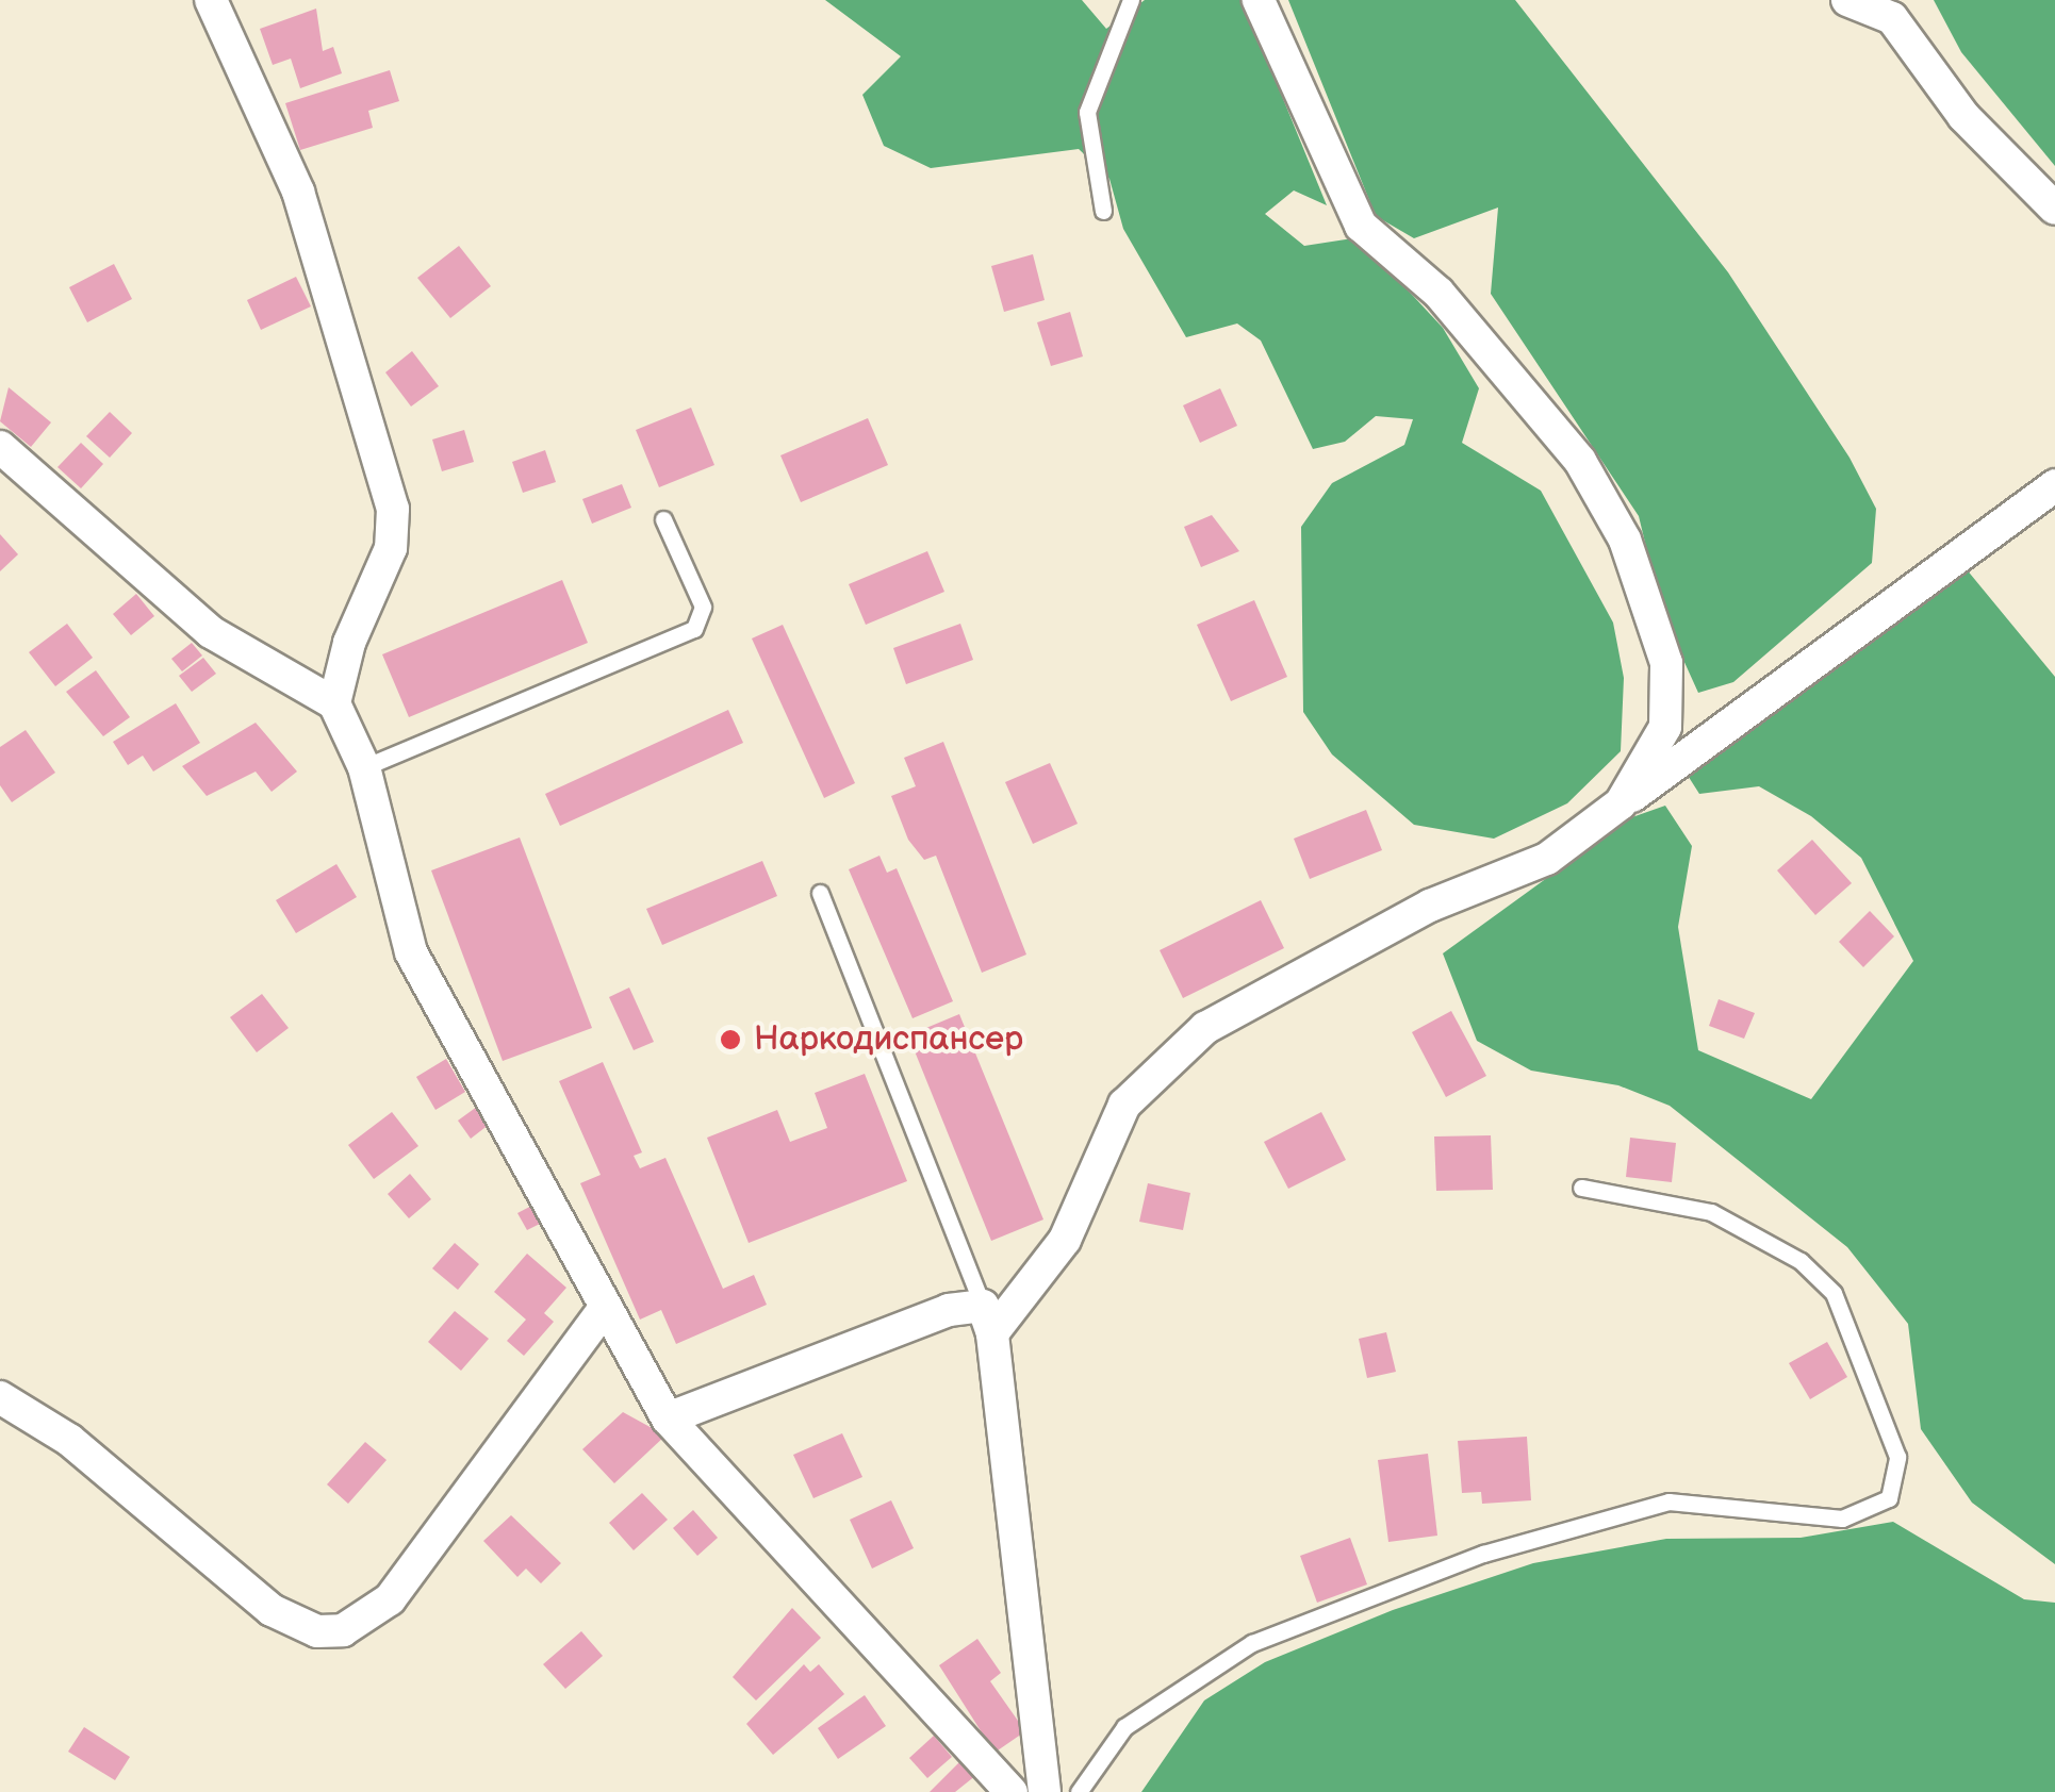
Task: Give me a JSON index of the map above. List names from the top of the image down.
{
  "places": ["Наркодиспансер"]
}
